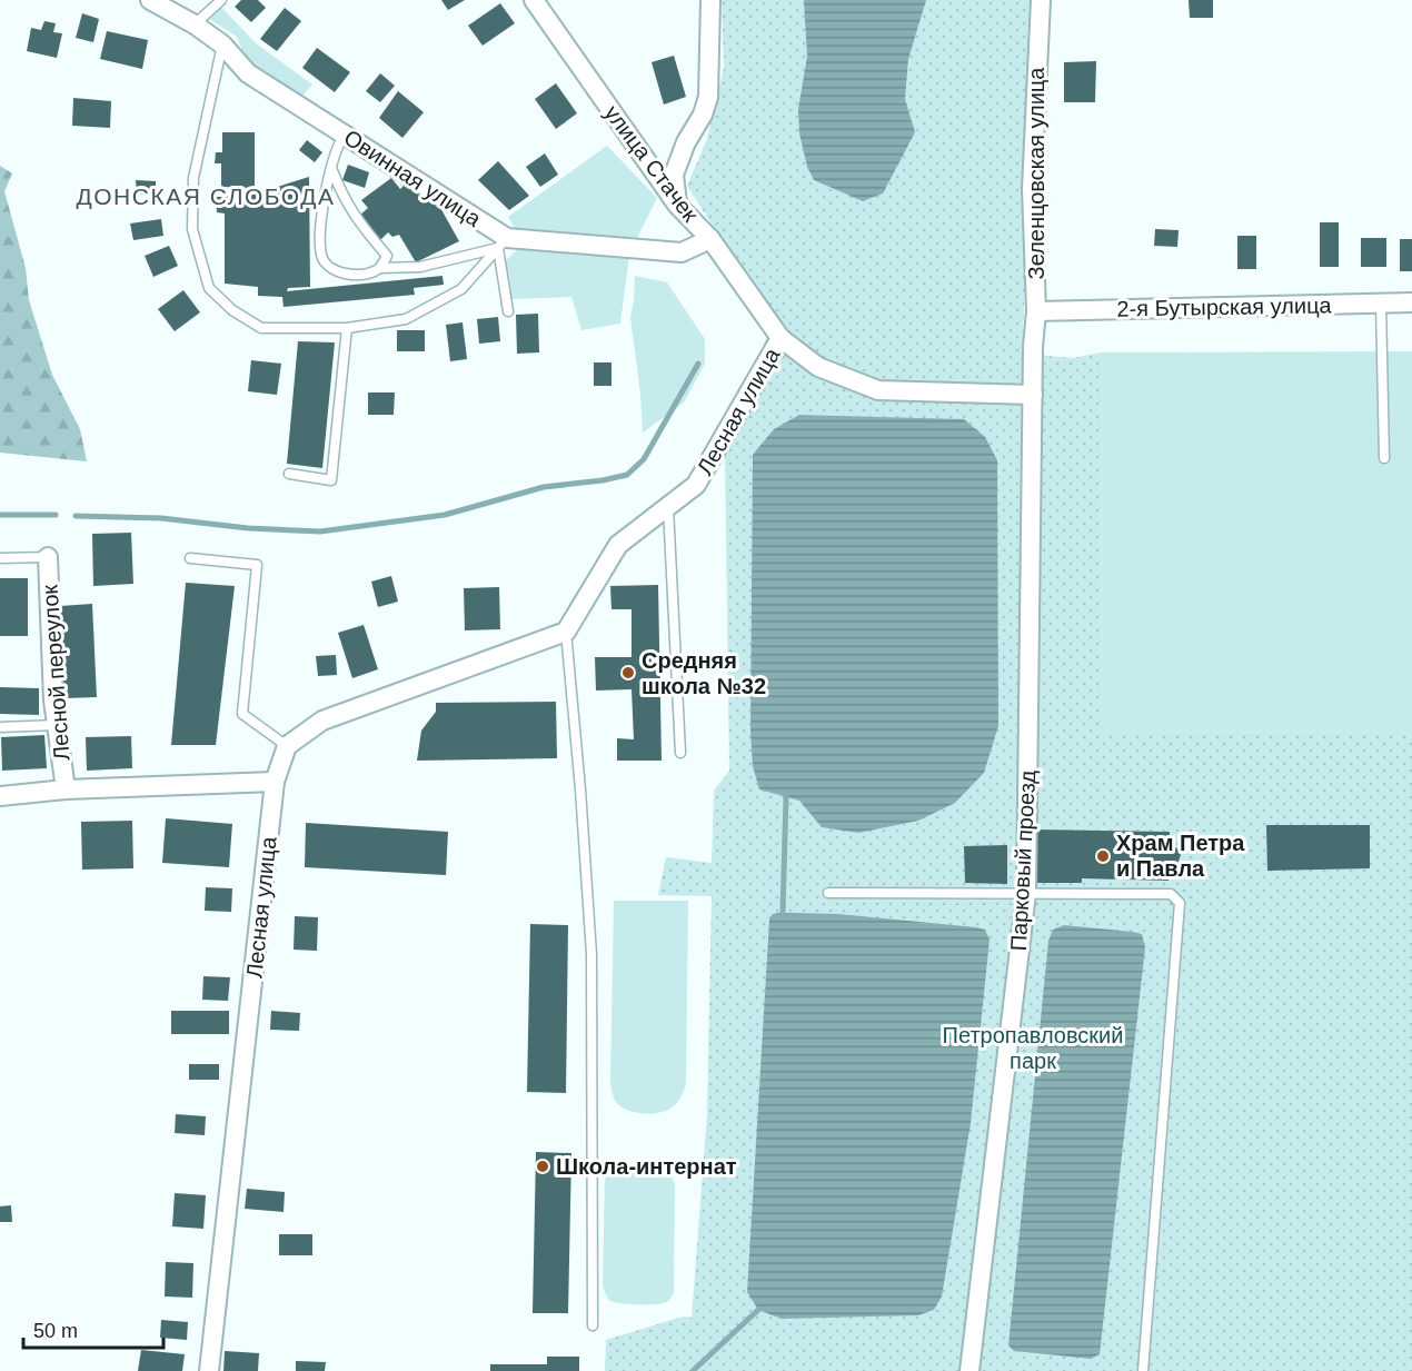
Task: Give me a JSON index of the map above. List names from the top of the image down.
{
  "streets": {
    "street": [
      "улица Стачек",
      "Зеленцовская улица",
      "Овинная улица",
      "2-я Бутырская улица",
      "Лесная улица",
      "Лесной переулок",
      "Парковый проезд"
    ]
  },
  "crossings": [
    ["улица Стачек", "Овинная улица"],
    ["улица Стачек", "Лесная улица"],
    ["улица Стачек", "Парковый проезд"],
    ["Зеленцовская улица", "2-я Бутырская улица"],
    ["Зеленцовская улица", "Парковый проезд"]
  ],
  "districts": ["ДОНСКАЯ СЛОБОДА"],
  "parks": ["Петропавловский парк"],
  "places": ["Средняя школа №32", "Храм Петра и Павла", "Школа-интернат"],
  "scale_bar": "50 m"
}
